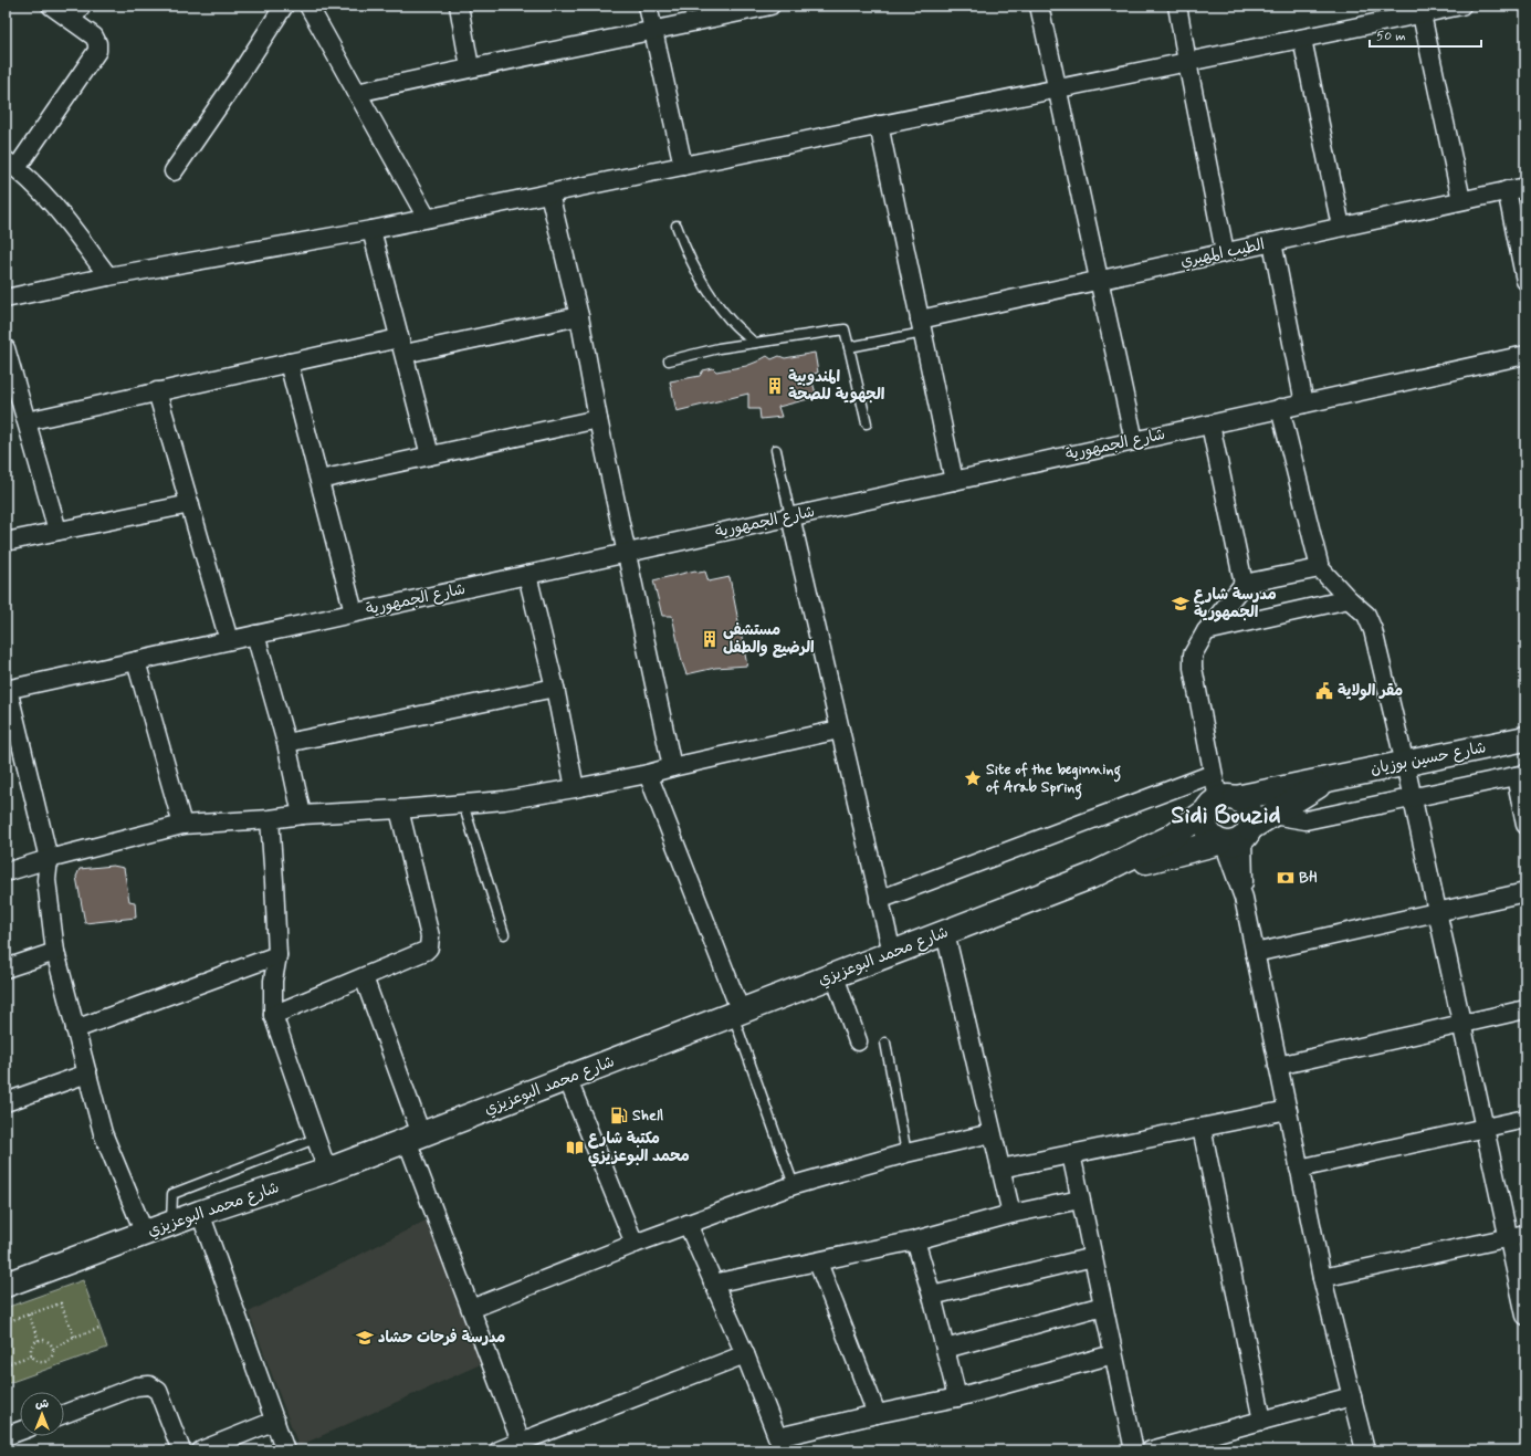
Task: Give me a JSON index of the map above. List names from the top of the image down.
{
  "streets": {
    "main road": ["شارع حسين بوزيان", "شارع محمد البوعزيزي"],
    "street": ["الطيب المهيري", "شارع الجمهورية"]
  },
  "crossings": [
    ["شارع حسين بوزيان", "شارع محمد البوعزيزي"]
  ],
  "districts": ["Sidi Bouzid"],
  "places": {
    "building": ["المندوبية الجهوية للصحة", "مستشفى الرضيع والطفل"],
    "school or university": ["مدرسة شارع الجمهورية", "مدرسة فرحات حشاد"],
    "public building": ["مقر الولاية"],
    "place": ["Site of the beginning of Arab Spring"],
    "bank": ["BH"],
    "fuel station": ["Shell"],
    "library": ["مكتبة شارع محمد البوعزيزي"]
  },
  "scale_bar": "50 m",
  "north": "top"
}
